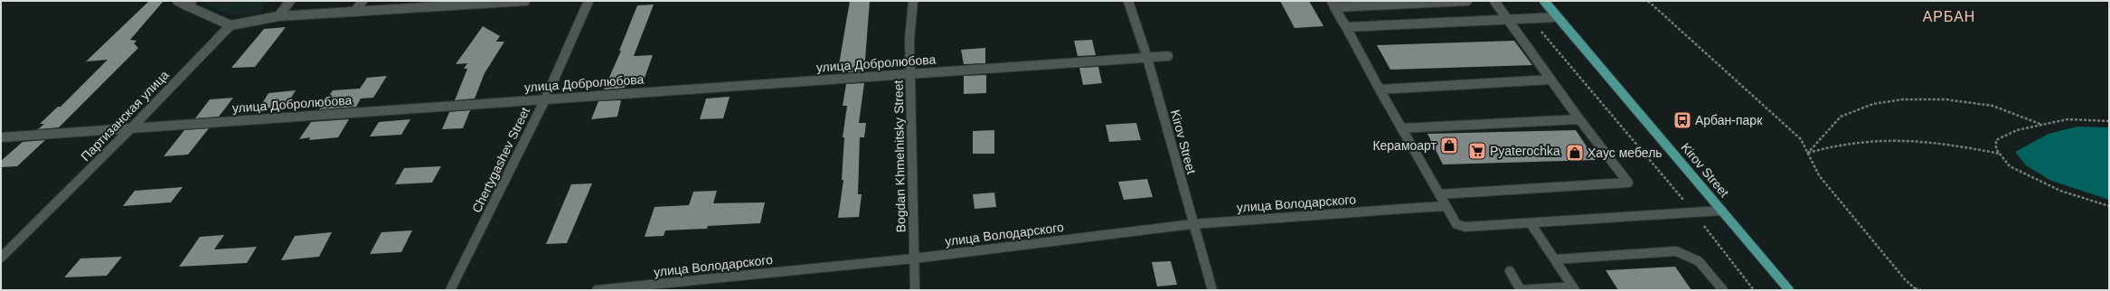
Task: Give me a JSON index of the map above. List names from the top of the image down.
{
  "streets": {
    "main road": ["Kirov Street"],
    "street": [
      "улица Добролюбова",
      "Партизанская улица",
      "Bogdan Khmelnitsky Street",
      "Chertygashev Street",
      "улица Володарского"
    ]
  },
  "crossings": [
    ["улица Добролюбова", "Партизанская улица"],
    ["улица Добролюбова", "Kirov Street"],
    ["улица Добролюбова", "Bogdan Khmelnitsky Street"],
    ["улица Добролюбова", "Chertygashev Street"],
    ["Kirov Street", "улица Володарского"],
    ["Bogdan Khmelnitsky Street", "улица Володарского"]
  ],
  "districts": ["АРБАН"],
  "places": {
    "bus stop": ["Арбан-парк"],
    "shop": ["Керамоарт", "Хаус мебель"],
    "supermarket": ["Pyaterochka"]
  }
}
